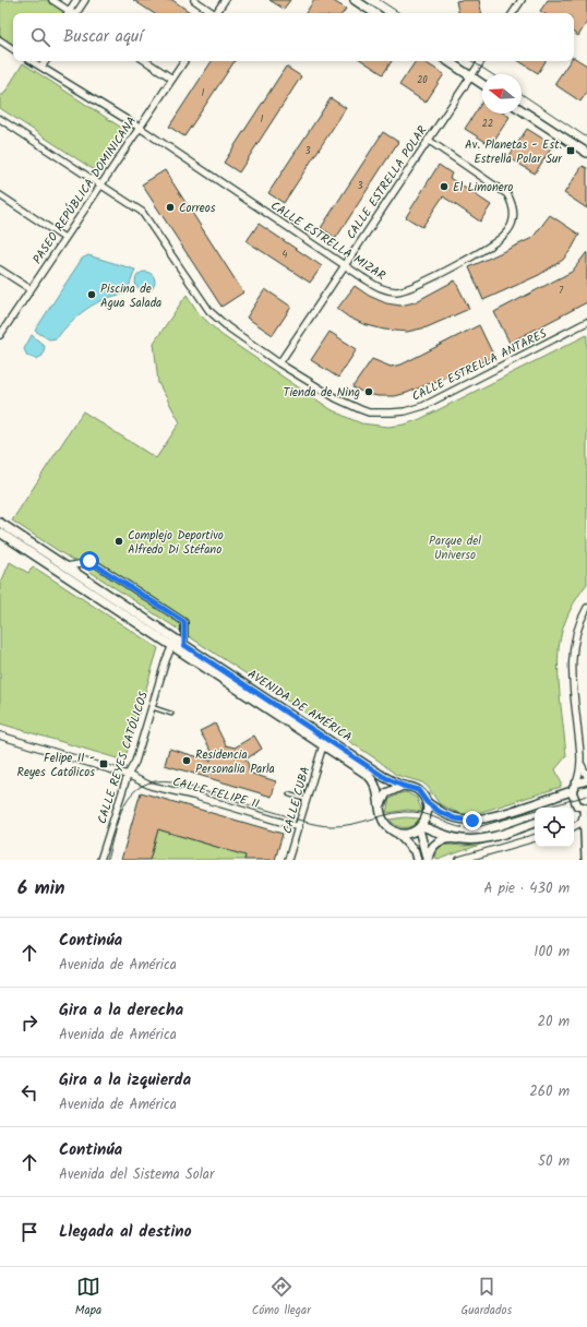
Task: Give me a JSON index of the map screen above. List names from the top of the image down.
{
  "streets": {
    "main road": ["AVENIDA DE AMÉRICA"],
    "street": [
      "CALLE ESTRELLA POLAR",
      "PASEO REPÚBLICA DOMINICANA",
      "CALLE ESTRELLA MIZAR",
      "CALLE ESTRELLA ANTARES",
      "CALLE REYES CATÓLICOS",
      "CALLE FELIPE II",
      "CALLE CUBA"
    ]
  },
  "crossings": [
    ["CALLE ESTRELLA POLAR", "CALLE ESTRELLA MIZAR"],
    ["CALLE ESTRELLA POLAR", "CALLE ESTRELLA ANTARES"],
    ["PASEO REPÚBLICA DOMINICANA", "CALLE ESTRELLA MIZAR"],
    ["PASEO REPÚBLICA DOMINICANA", "CALLE ESTRELLA ANTARES"],
    ["AVENIDA DE AMÉRICA", "CALLE REYES CATÓLICOS"],
    ["AVENIDA DE AMÉRICA", "CALLE CUBA"],
    ["CALLE REYES CATÓLICOS", "CALLE FELIPE II"],
    ["CALLE FELIPE II", "CALLE CUBA"]
  ],
  "parks": ["Parque del Universo"],
  "places": {
    "transit": ["Av. Planetas - Est. Estrella Polar Sur", "Felipe II - Reyes Católicos"],
    "other": [
      "El Limonero",
      "Correos",
      "Piscina de Agua Salada",
      "Tienda de Ning",
      "Complejo Deportivo Alfredo Di Stéfano",
      "Residencia Personalia Parla"
    ]
  },
  "house_numbers": [
    "20",
    "1",
    "1",
    "22",
    "3",
    "3",
    "4",
    "7"
  ],
  "north": "left",
  "page": {
    "search": "Buscar aquí",
    "heading": ["6 min", "A pie · 430 m"],
    "list": [
      ["Continúa", "Avenida de América", "100 m"],
      ["Gira a la derecha", "Avenida de América", "20 m"],
      ["Gira a la izquierda", "Avenida de América", "260 m"],
      ["Continúa", "Avenida del Sistema Solar", "50 m"],
      "Llegada al destino"
    ],
    "nav": ["Mapa", "Cómo llegar", "Guardados"]
  }
}
